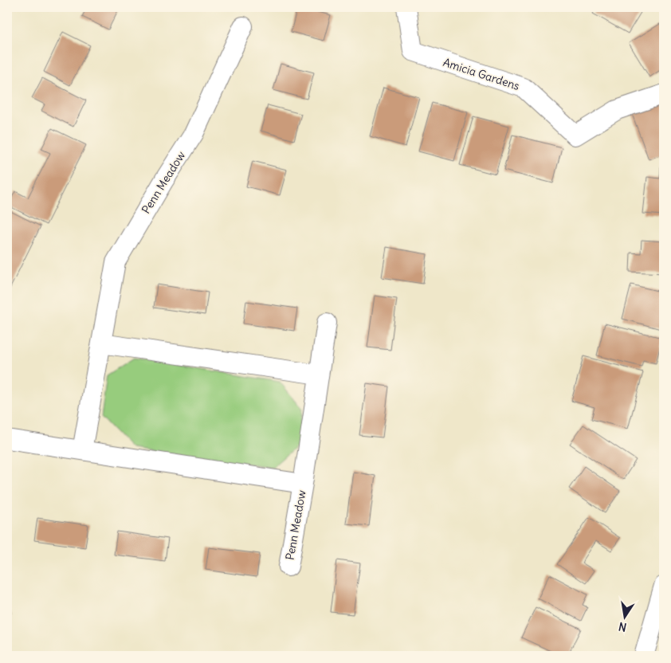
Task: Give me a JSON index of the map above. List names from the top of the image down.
{
  "streets": {
    "street": ["Amicia Gardens", "Penn Meadow"]
  },
  "north": "bottom"
}
